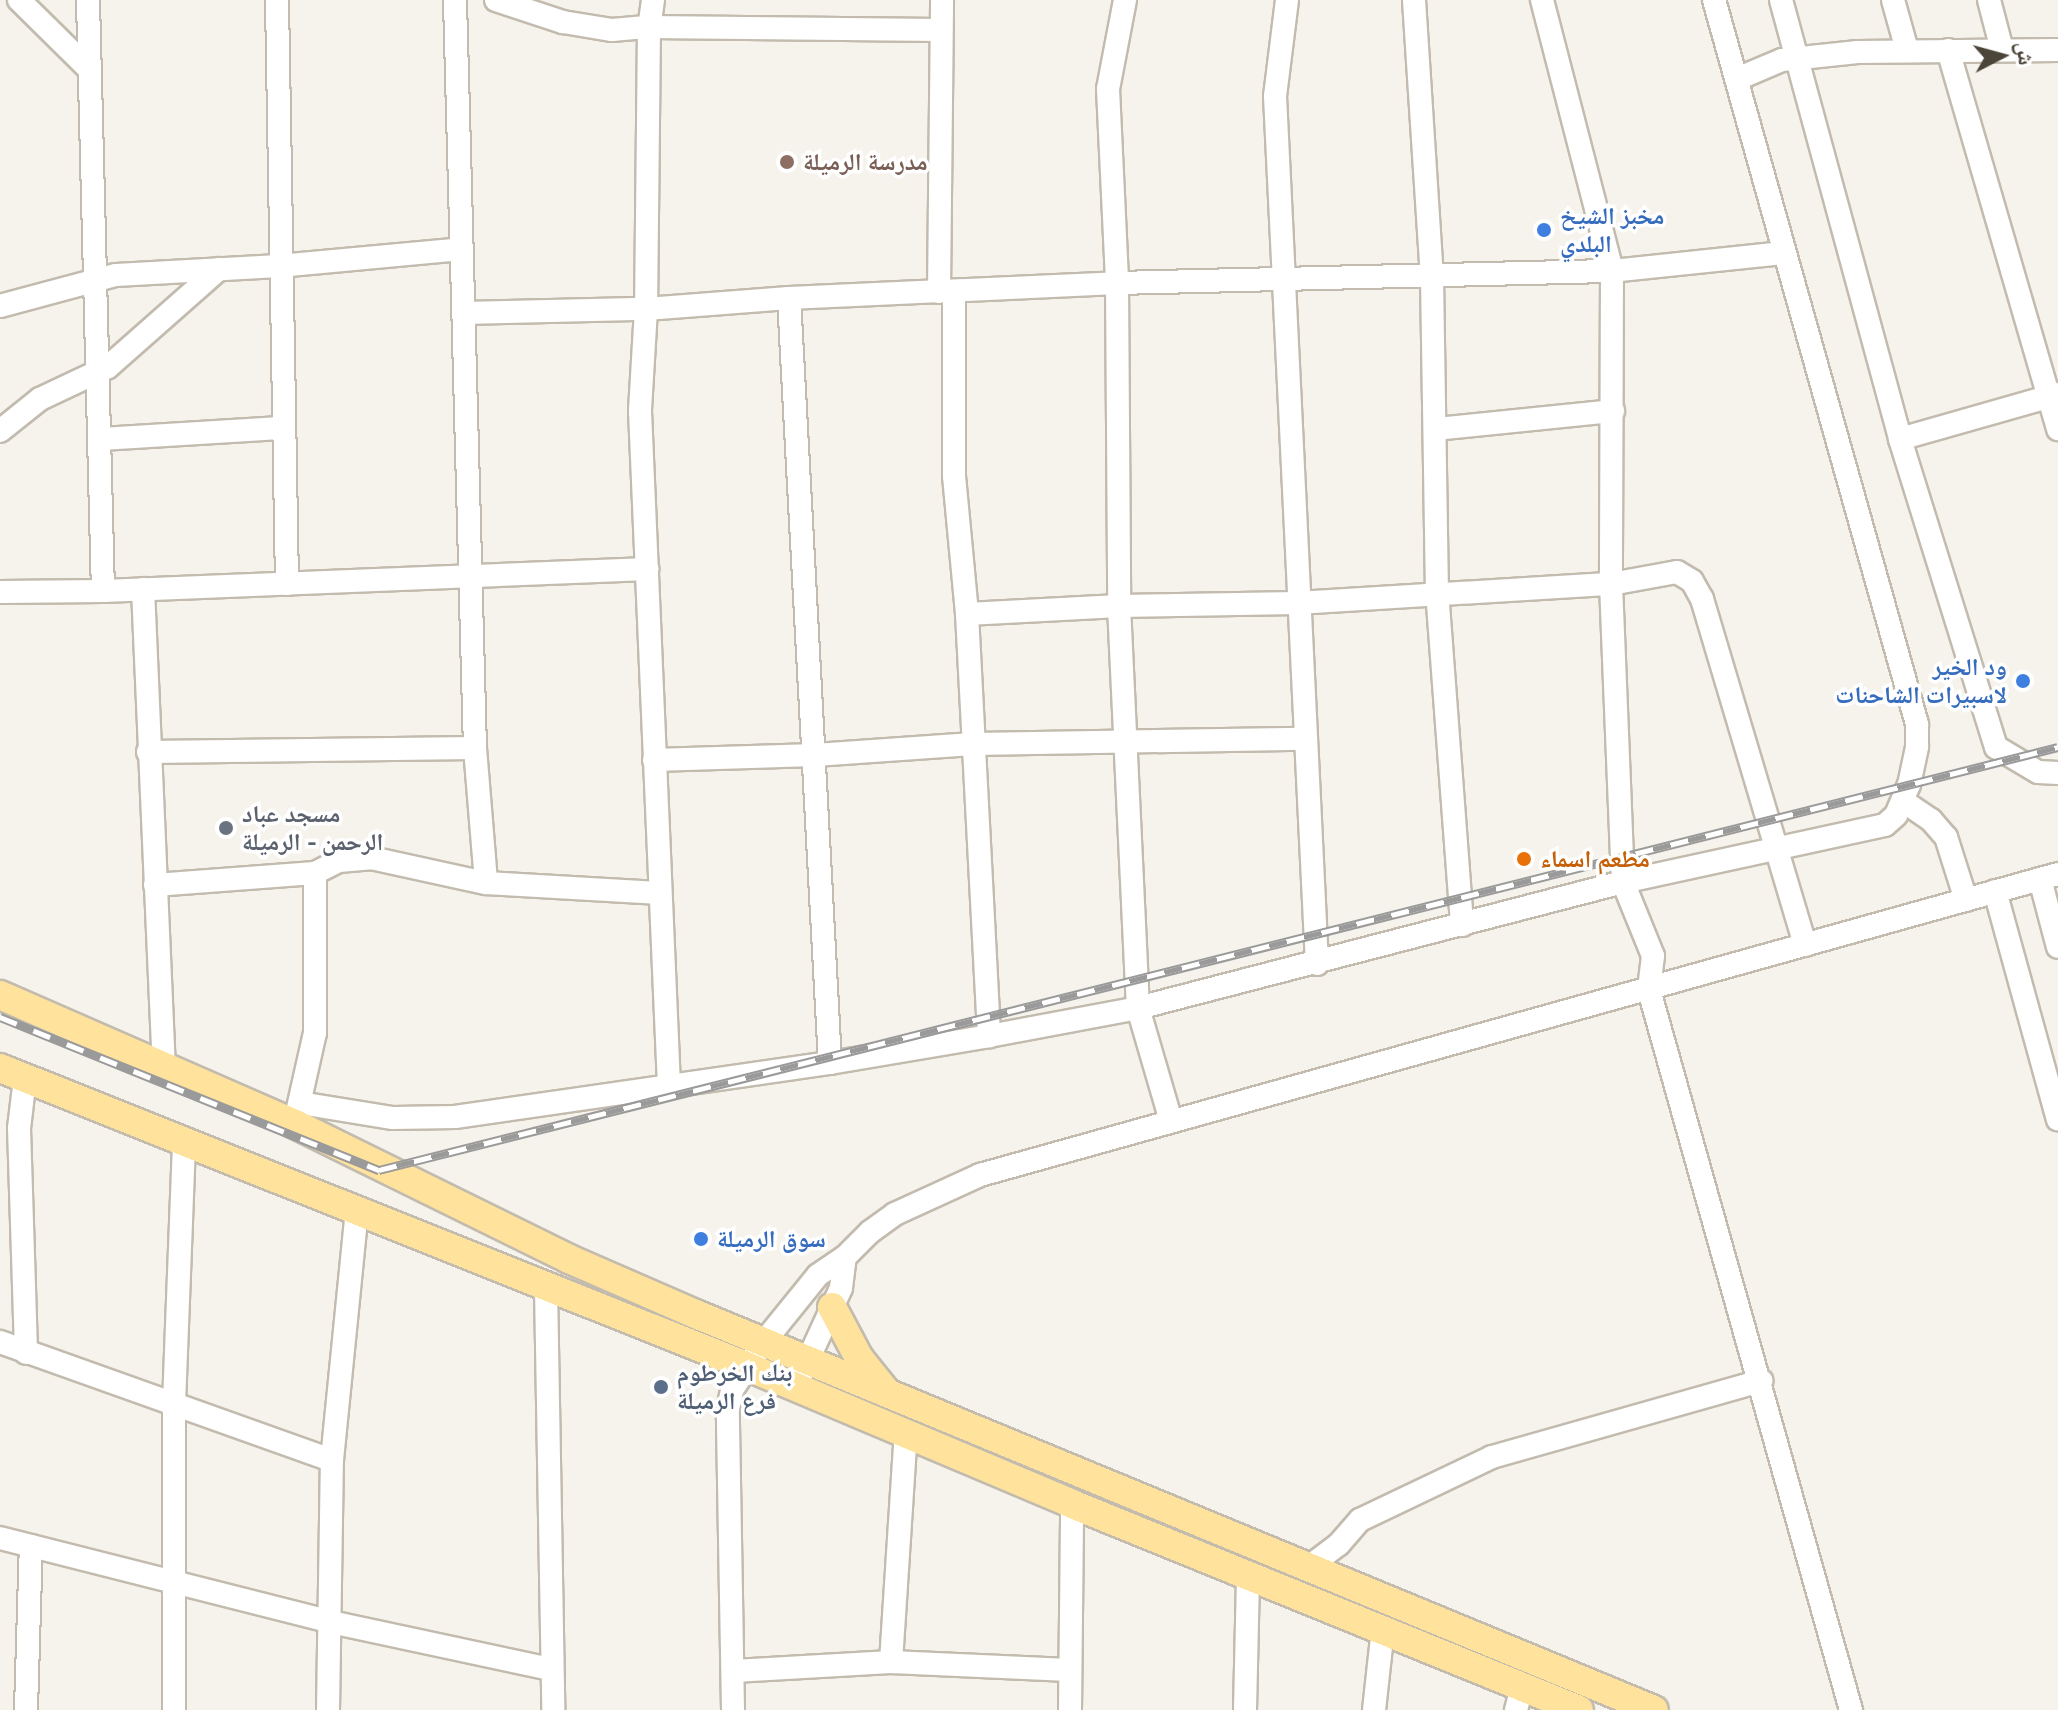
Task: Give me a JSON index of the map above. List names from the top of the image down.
{
  "places": [
    "مدرسة الرميلة",
    "مخبز الشيخ البلدي",
    "ود الخير لاسبيرات الشاحنات",
    "مسجد عباد الرحمن - الرميلة",
    "مطعم اسماء",
    "سوق الرميلة",
    "بنك الخرطوم فرع الرميلة"
  ],
  "north": "right"
}
